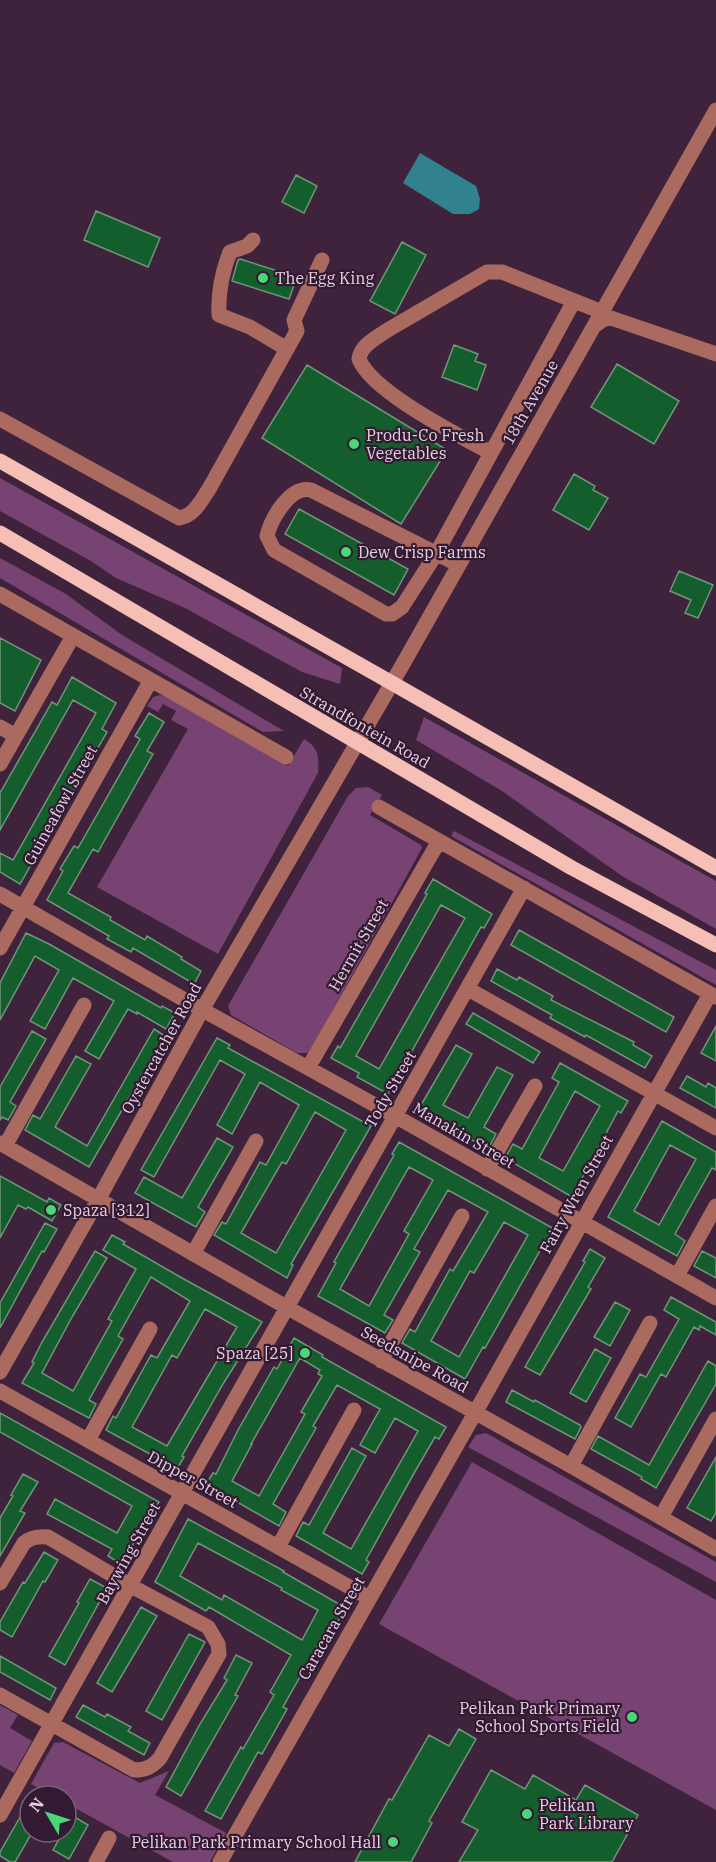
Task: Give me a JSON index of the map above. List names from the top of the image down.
{
  "streets": {
    "main road": ["Strandfontein Road"],
    "street": [
      "18th Avenue",
      "Guineafowl Street",
      "Hermit Street",
      "Oystercatcher Road",
      "Tody Street",
      "Manakin Street",
      "Fairy Wren Street",
      "Seedsnipe Road",
      "Dipper Street",
      "Baywing Street",
      "Caracara Street"
    ]
  },
  "crossings": [
    ["18th Avenue", "Strandfontein Road"],
    ["18th Avenue", "Oystercatcher Road"],
    ["Strandfontein Road", "Oystercatcher Road"],
    ["Guineafowl Street", "Manakin Street"],
    ["Hermit Street", "Manakin Street"],
    ["Oystercatcher Road", "Manakin Street"],
    ["Oystercatcher Road", "Seedsnipe Road"],
    ["Tody Street", "Manakin Street"],
    ["Tody Street", "Seedsnipe Road"],
    ["Tody Street", "Baywing Street"],
    ["Manakin Street", "Fairy Wren Street"],
    ["Fairy Wren Street", "Seedsnipe Road"],
    ["Fairy Wren Street", "Caracara Street"],
    ["Seedsnipe Road", "Baywing Street"],
    ["Seedsnipe Road", "Caracara Street"],
    ["Dipper Street", "Baywing Street"],
    ["Dipper Street", "Caracara Street"]
  ],
  "places": [
    "The Egg King",
    "Produ-Co Fresh Vegetables",
    "Dew Crisp Farms",
    "Spaza [312]",
    "Spaza [25]",
    "Pelikan Park Primary School Sports Field",
    "Pelikan Park Library",
    "Pelikan Park Primary School Hall"
  ],
  "north": "top left"
}
